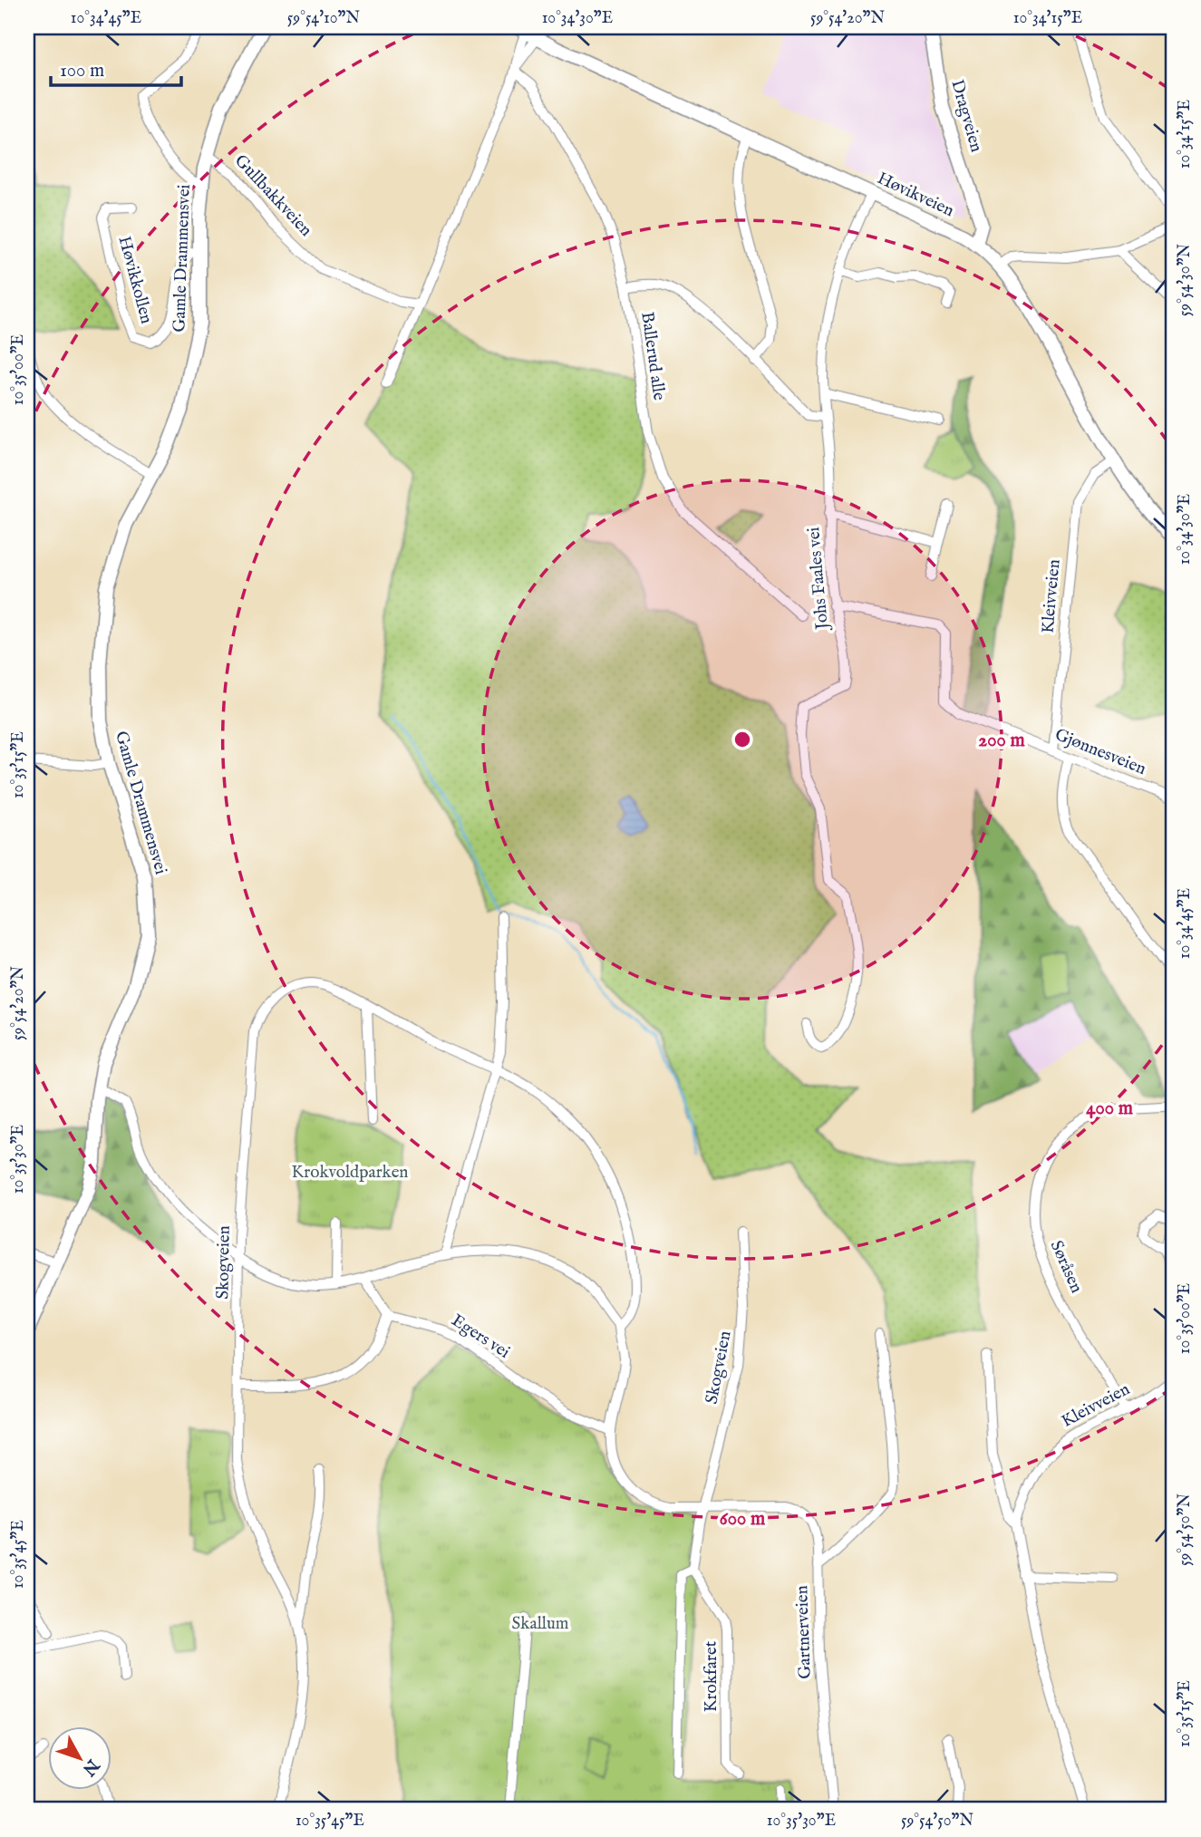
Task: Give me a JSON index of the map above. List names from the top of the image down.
{
  "streets": {
    "main road": ["Dragveien", "Høvikveien", "Gamle Drammensvei"],
    "street": [
      "Gullbakkveien",
      "Høvikkollen",
      "Ballerud alle",
      "Johs Faales vei",
      "Kleivveien",
      "Gjønnesveien",
      "Skogveien",
      "Søråsen",
      "Egers vei",
      "Gartnerveien",
      "Krokfaret"
    ]
  },
  "crossings": [
    ["Dragveien", "Høvikveien"],
    ["Høvikveien", "Johs Faales vei"],
    ["Høvikveien", "Kleivveien"],
    ["Gullbakkveien", "Gamle Drammensvei"],
    ["Gamle Drammensvei", "Høvikkollen"],
    ["Johs Faales vei", "Gjønnesveien"],
    ["Kleivveien", "Gjønnesveien"],
    ["Kleivveien", "Søråsen"]
  ],
  "parks": ["Krokvoldparken", "Skallum"],
  "scale_bar": "100 m",
  "north": "bottom right",
  "coordinates": [
    "10°34'45\"E",
    "59°54'10\"N",
    "10°34'30\"E",
    "59°54'20\"N",
    "10°34'15\"E",
    "59°54'30\"N",
    "10°35'00\"E",
    "10°35'15\"E",
    "10°35'30\"E",
    "59°54'50\"N",
    "10°35'45\"E"
  ],
  "rings": ["200 m", "400 m", "600 m"]
}
